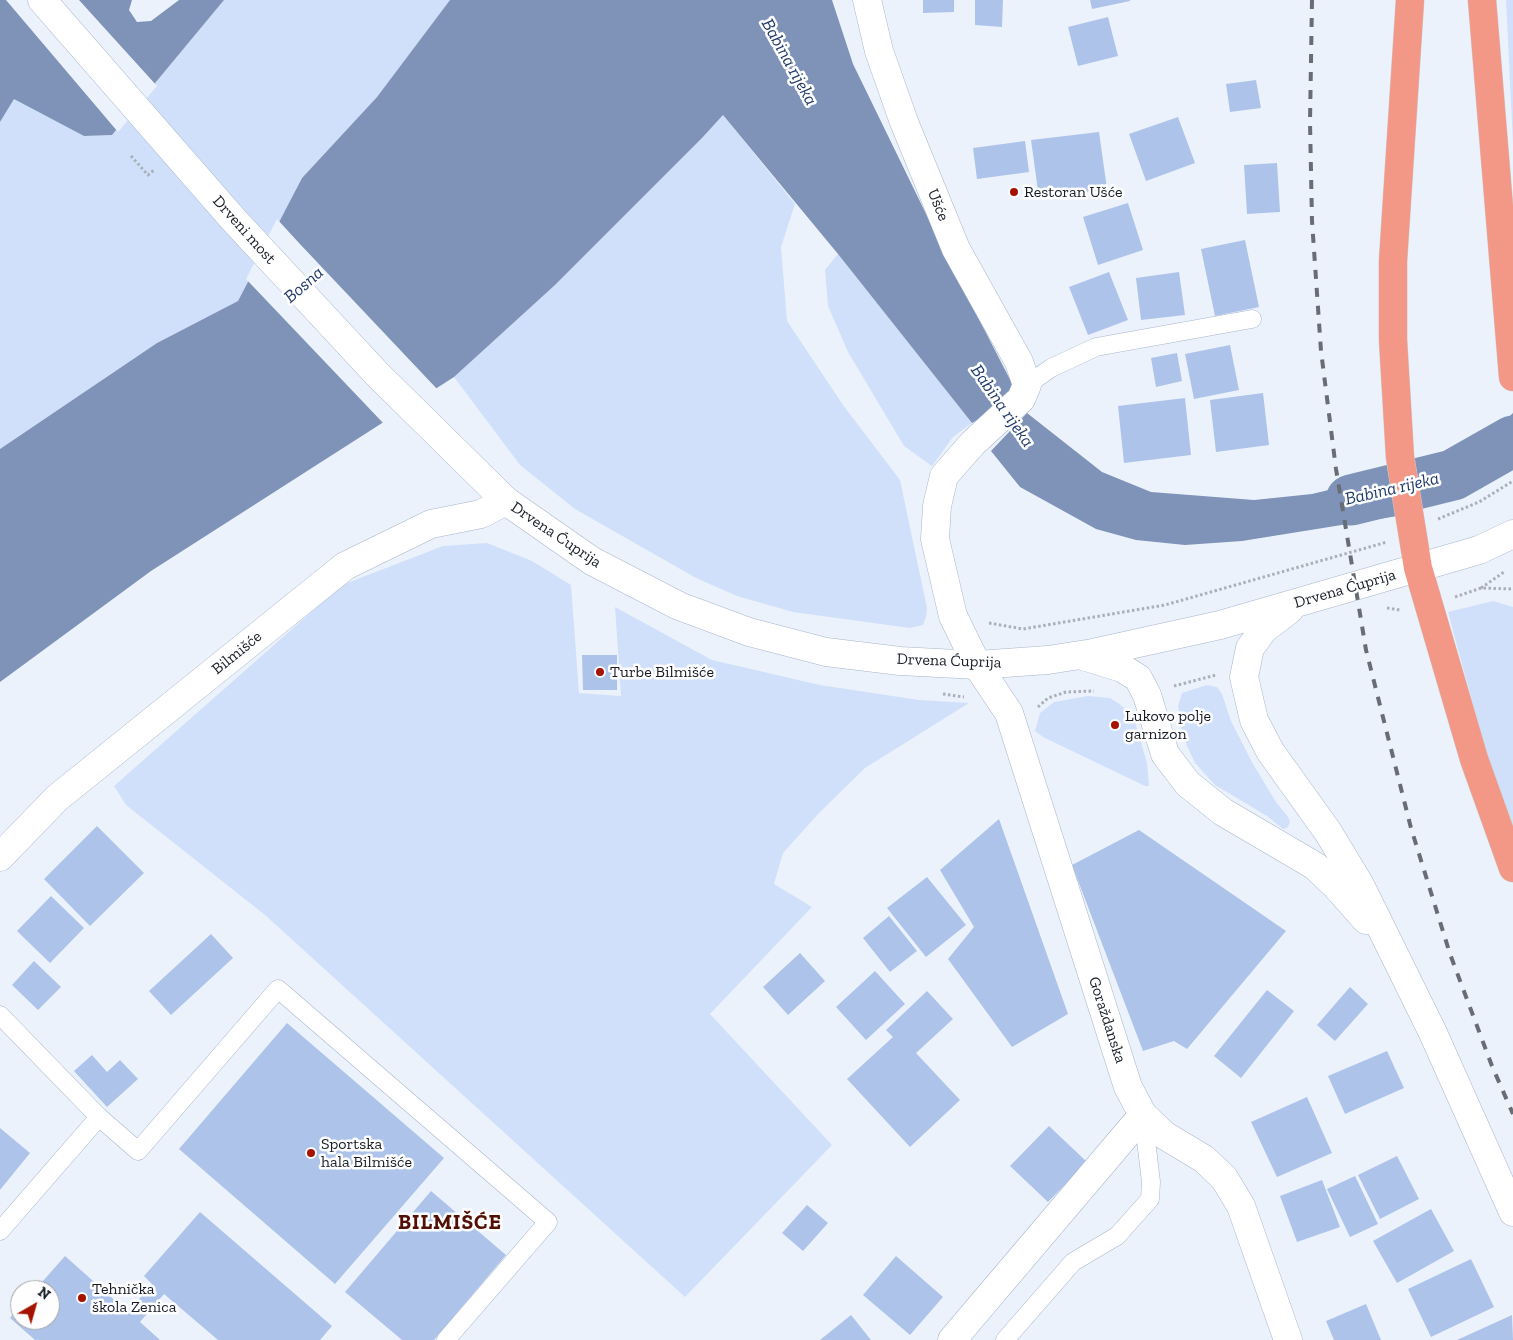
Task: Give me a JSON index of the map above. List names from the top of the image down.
{
  "streets": {
    "street": [
      "Ušće",
      "Drveni most",
      "Drvena Ćuprija",
      "Bilmišće",
      "Goraždanska"
    ]
  },
  "crossings": [
    ["Ušće", "Goraždanska"],
    ["Drveni most", "Drvena Ćuprija"],
    ["Drvena Ćuprija", "Bilmišće"],
    ["Drvena Ćuprija", "Goraždanska"]
  ],
  "districts": ["BILMIŠĆE"],
  "water": ["Babina rijeka", "Bosna"],
  "places": [
    "Restoran Ušće",
    "Turbe Bilmišće",
    "Lukovo polje garnizon",
    "Sportska hala Bilmišće",
    "Tehnička škola Zenica"
  ],
  "north": "top right"
}
